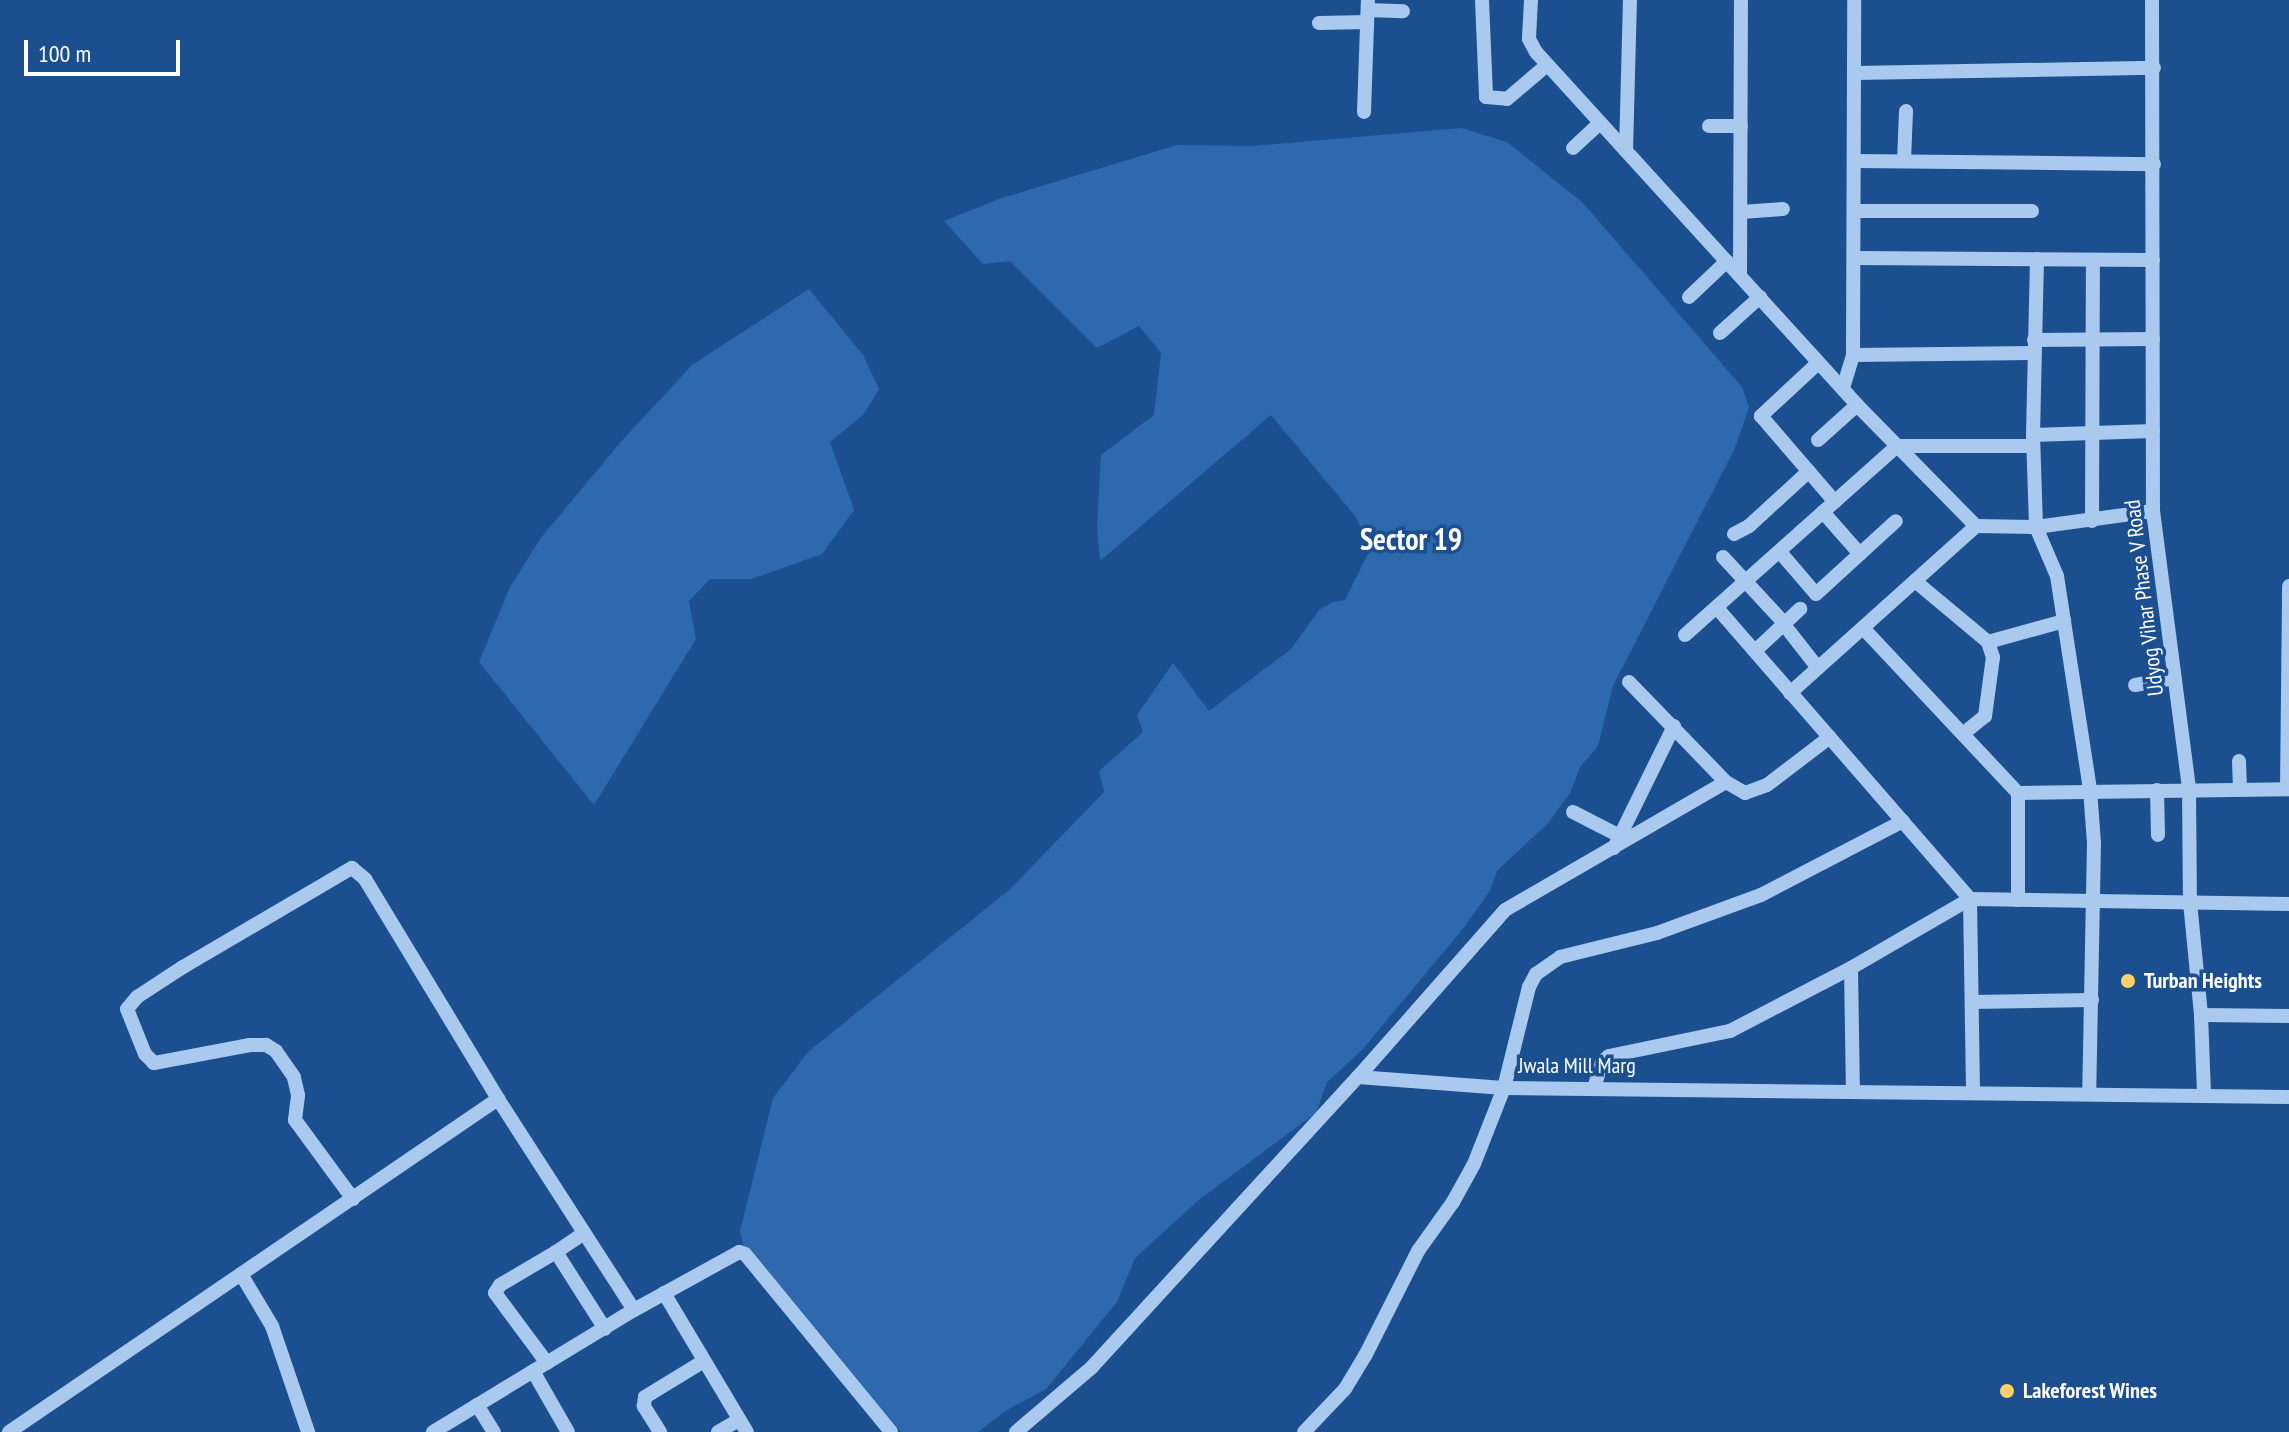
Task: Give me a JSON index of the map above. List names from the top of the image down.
{
  "streets": {
    "street": ["Udyog Vihar Phase V Road", "Jwala Mill Marg"]
  },
  "crossings": [
    ["Udyog Vihar Phase V Road", "Jwala Mill Marg"]
  ],
  "districts": ["Sector 19"],
  "places": ["Turban Heights", "Lakeforest Wines"],
  "scale_bar": "100 m"
}
